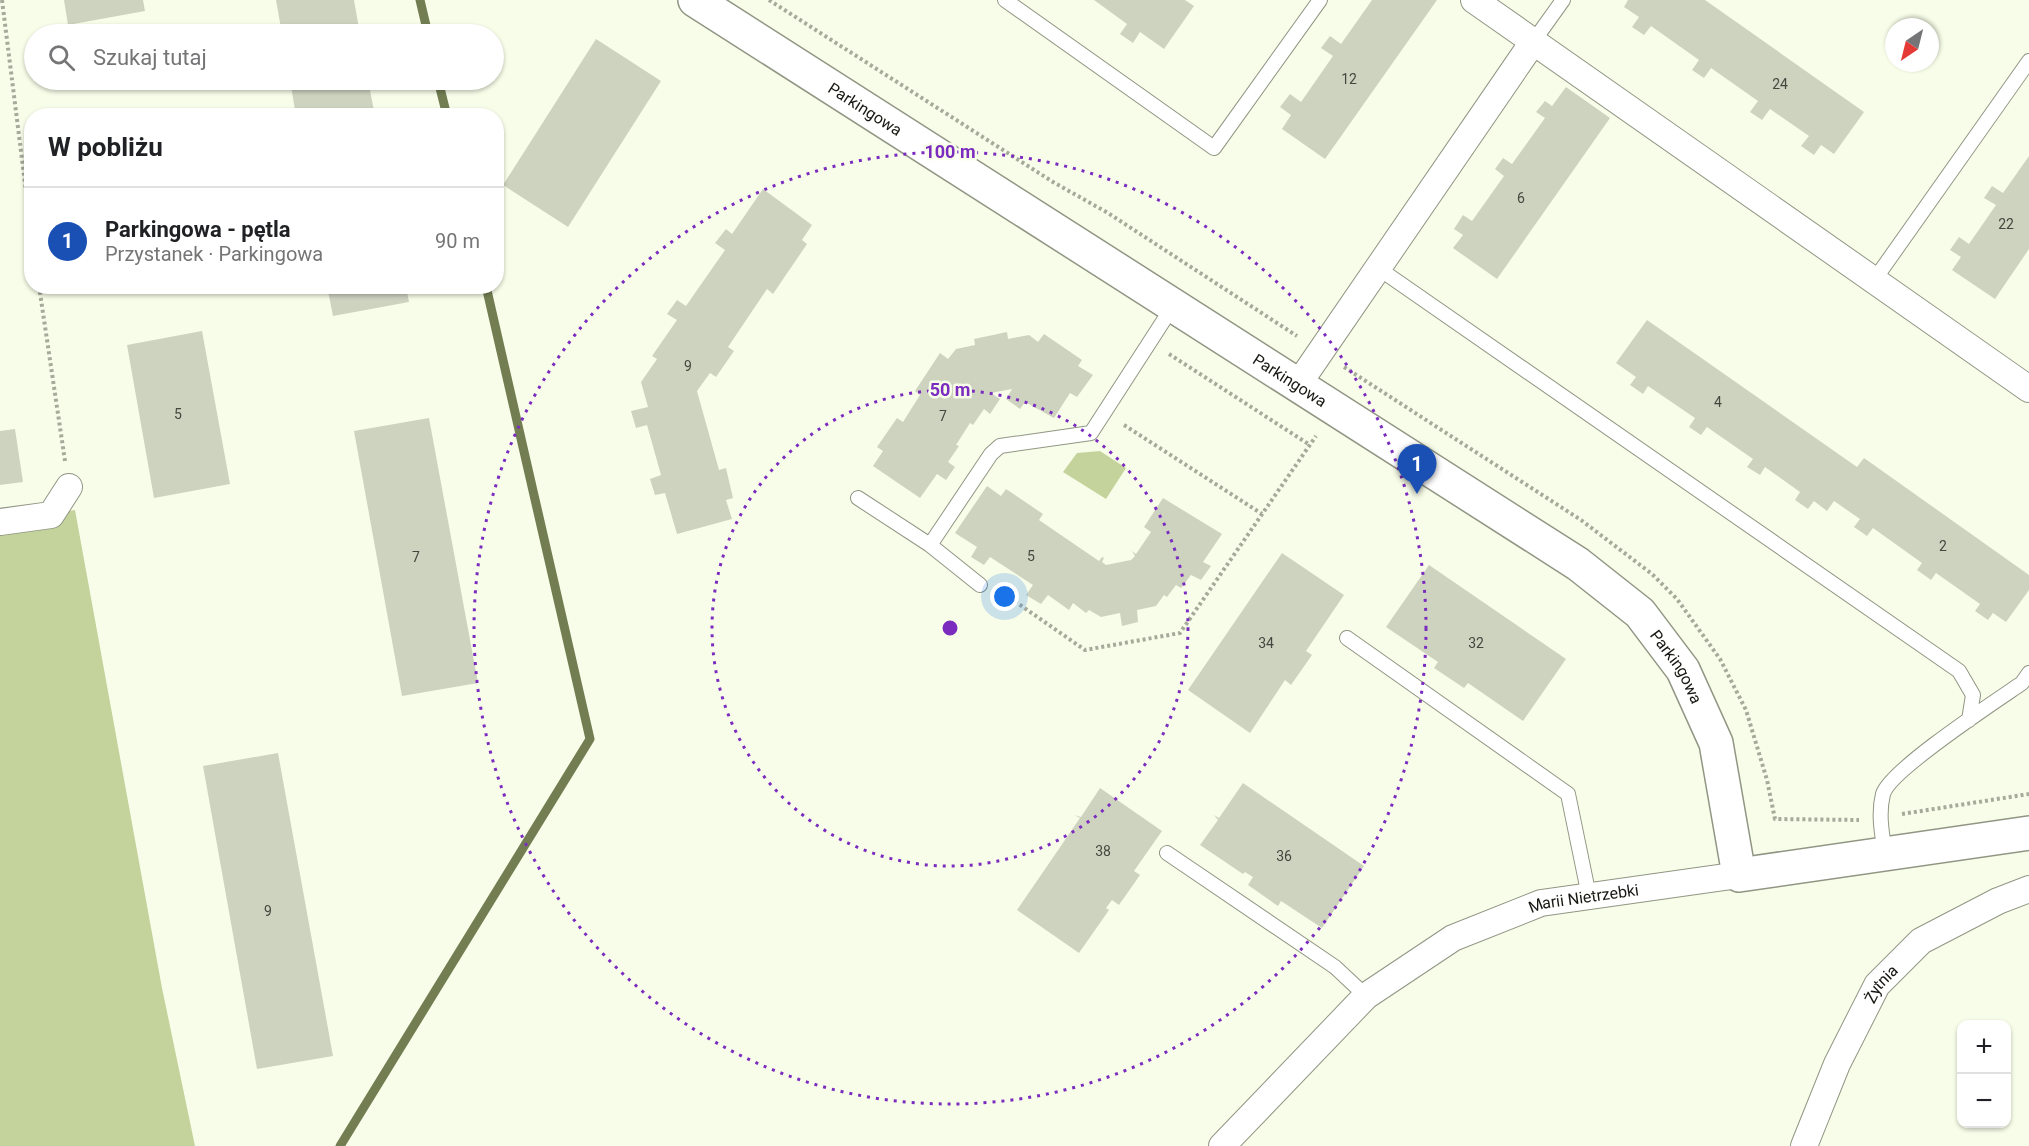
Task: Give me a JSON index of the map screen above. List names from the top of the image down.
{
  "streets": {
    "street": ["Parkingowa", "Marii Nietrzebki", "Żytnia"]
  },
  "crossings": [
    ["Parkingowa", "Marii Nietrzebki"]
  ],
  "house_numbers": [
    "12",
    "24",
    "6",
    "22",
    "9",
    "4",
    "5",
    "7",
    "2",
    "5",
    "7",
    "34",
    "32",
    "38",
    "36",
    "9"
  ],
  "north": "bottom left",
  "page": {
    "search": "Szukaj tutaj",
    "heading": "W pobliżu",
    "list": [
      {
        "mark": "1",
        "name": "Parkingowa - pętla",
        "note": "Przystanek · Parkingowa",
        "value": "90 m"
      }
    ],
    "pins": "1",
    "map_buttons": ["+", "−"]
  },
  "rings": ["100 m", "50 m"]
}
